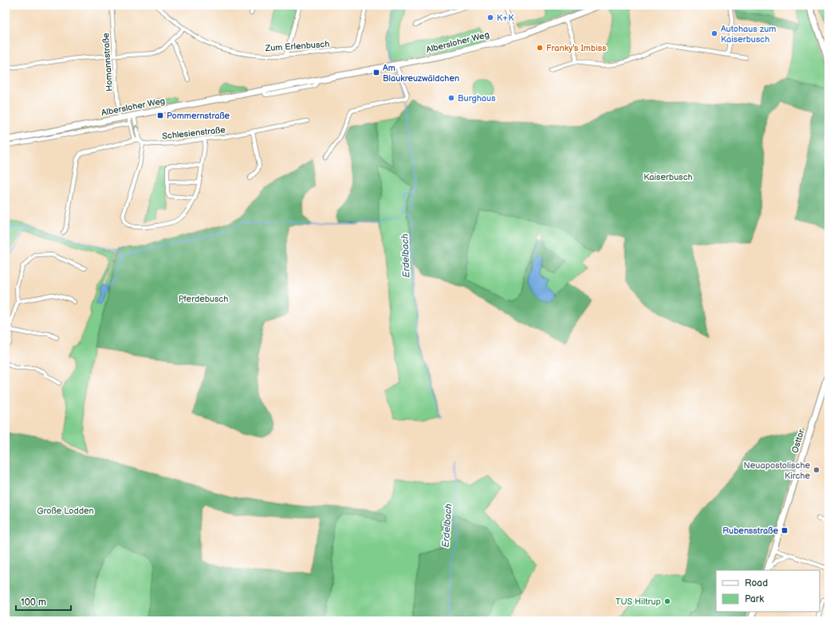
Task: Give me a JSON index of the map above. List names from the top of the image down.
{
  "streets": {
    "main road": ["Albersloher Weg", "Osttor"],
    "street": ["Zum Erlenbusch", "Homannstraße", "Schlesienstraße"]
  },
  "crossings": [
    ["Albersloher Weg", "Homannstraße"]
  ],
  "water": ["Erdelbach"],
  "parks": ["Kaiserbusch", "Pferdebusch", "Große Lodden"],
  "places": {
    "other": [
      "K+K",
      "Autohaus zum Kaiserbusch",
      "Franky's Imbiss",
      "Burghaus",
      "Neuapostolische Kirche",
      "TUS Hiltrup"
    ],
    "transit": ["Am Blaukreuzwäldchen", "Pommernstraße", "Rubensstraße"]
  },
  "legend": ["Road", "Park"],
  "scale_bar": "100 m"
}
